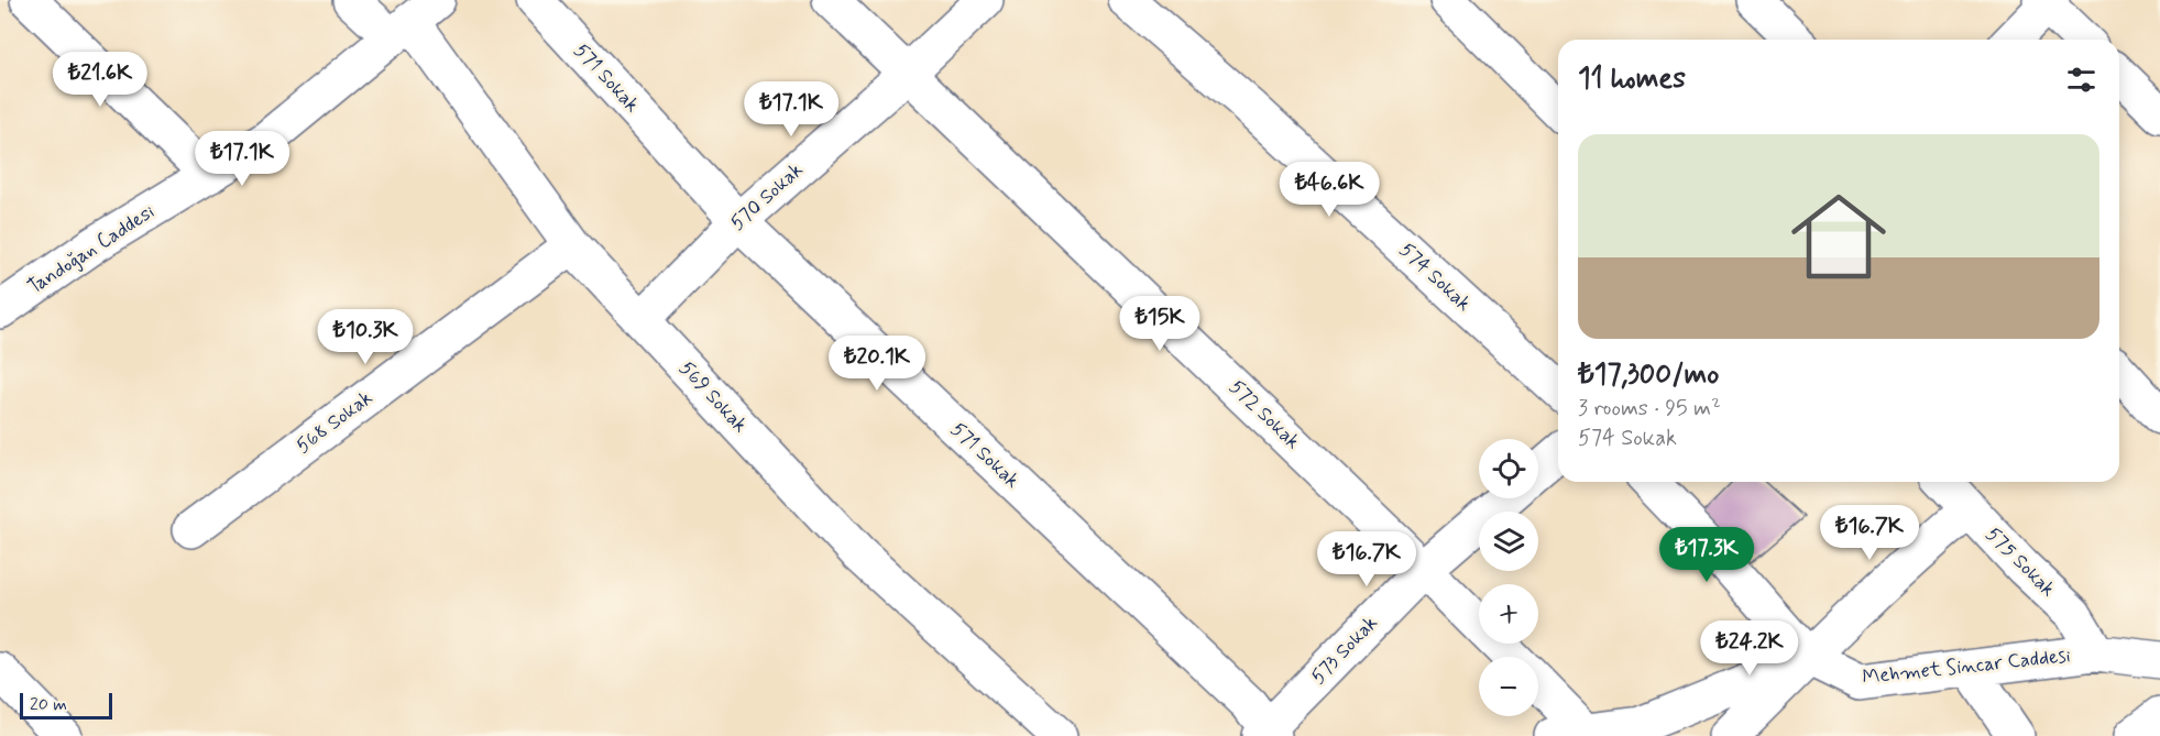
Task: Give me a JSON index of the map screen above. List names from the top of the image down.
{
  "streets": {
    "street": [
      "571 Sokak",
      "570 Sokak",
      "Tandoğan Caddesi",
      "574 Sokak",
      "569 Sokak",
      "572 Sokak",
      "568 Sokak",
      "575 Sokak",
      "573 Sokak",
      "Mehmet Sincar Caddesi"
    ]
  },
  "crossings": [
    ["571 Sokak", "570 Sokak"],
    ["571 Sokak", "573 Sokak"],
    ["570 Sokak", "569 Sokak"],
    ["570 Sokak", "572 Sokak"],
    ["Tandoğan Caddesi", "569 Sokak"],
    ["569 Sokak", "568 Sokak"],
    ["572 Sokak", "573 Sokak"],
    ["575 Sokak", "Mehmet Sincar Caddesi"]
  ],
  "scale_bar": "20 m",
  "page": {
    "heading": "11 homes",
    "price": [
      "₺21.6K",
      "₺17.1K",
      "₺17.1K",
      "₺46.6K",
      "₺15K",
      "₺10.3K",
      "₺20.1K",
      "₺16.7K",
      "₺17.3K",
      "₺16.7K",
      "₺24.2K"
    ],
    "list": [
      {
        "name": "₺17,300/mo",
        "note": "3 rooms · 95 m² · 574 Sokak"
      }
    ],
    "map_buttons": ["+", "−"],
    "scale": "20 m"
  }
}
